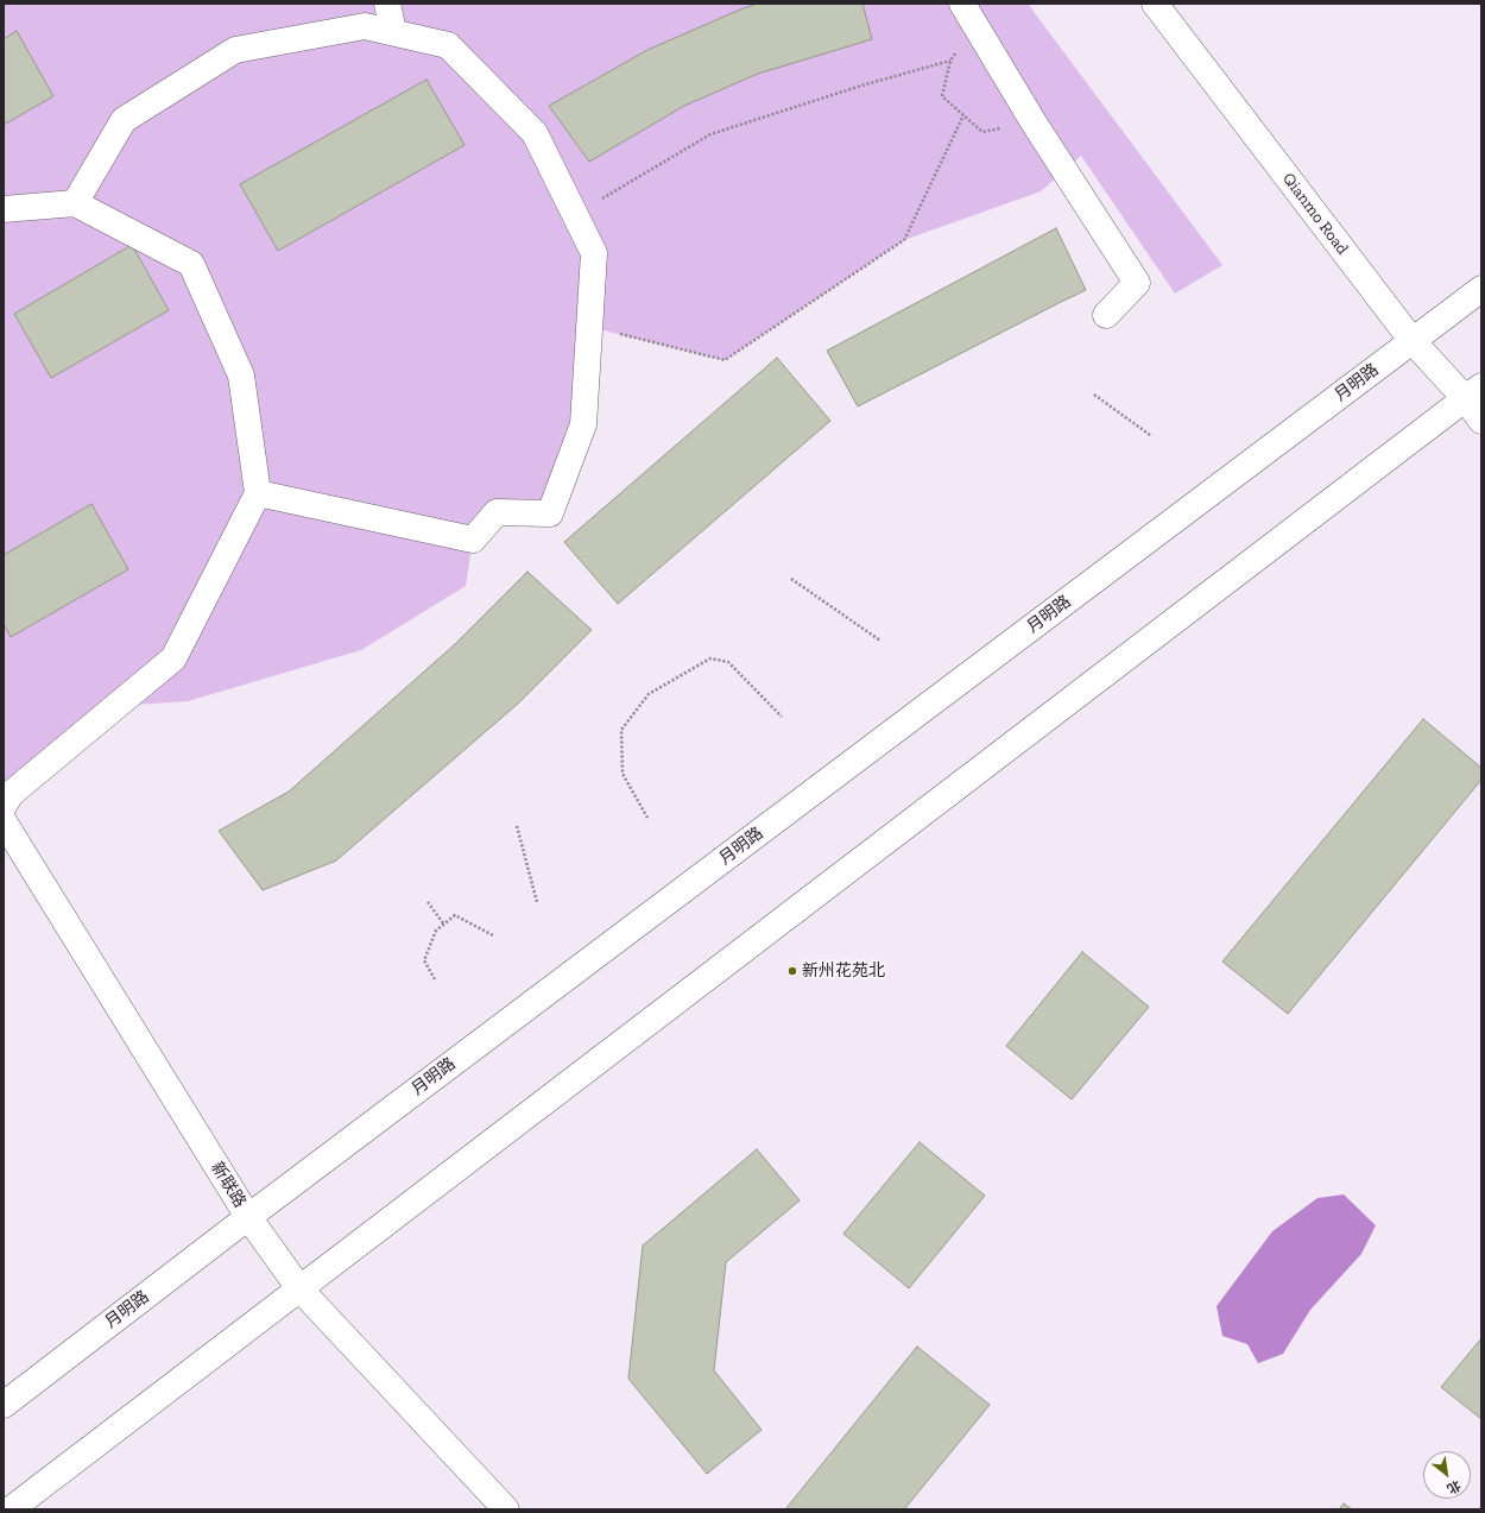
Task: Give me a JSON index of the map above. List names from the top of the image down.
{
  "streets": {
    "street": ["Qianmo Road", "月明路", "新联路"]
  },
  "crossings": [
    ["Qianmo Road", "月明路"],
    ["月明路", "新联路"]
  ],
  "places": ["新州花苑北"],
  "north": "bottom right"
}
